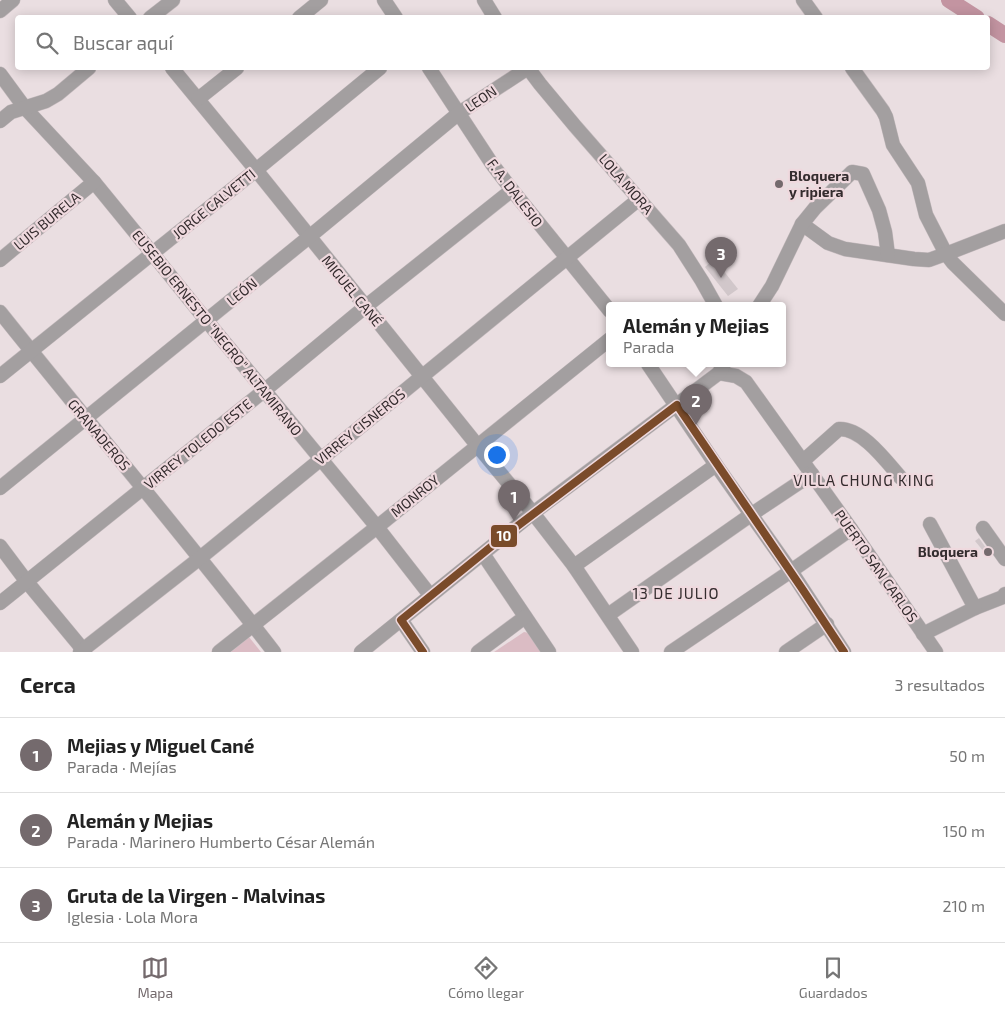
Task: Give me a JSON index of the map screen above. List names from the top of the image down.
{
  "streets": {
    "street": [
      "LEON",
      "LOLA MORA",
      "F. A. DALESIO",
      "JORGE CALVETTI",
      "LUIS BURELA",
      "MIGUEL CANÉ",
      "LEÓN",
      "EUSEBIO ERNESTO \"NEGRO\" ALTAMIRANO",
      "VIRREY CISNEROS",
      "GRANADEROS",
      "VIRREY TOLEDO ESTE",
      "MONROY",
      "PUERTO SAN CARLOS"
    ]
  },
  "crossings": [
    ["LEON", "F. A. DALESIO"],
    ["LEON", "LEÓN"],
    ["LOLA MORA", "VIRREY CISNEROS"],
    ["F. A. DALESIO", "LEÓN"],
    ["F. A. DALESIO", "VIRREY CISNEROS"],
    ["F. A. DALESIO", "VIRREY TOLEDO ESTE"],
    ["JORGE CALVETTI", "MIGUEL CANÉ"],
    ["JORGE CALVETTI", "EUSEBIO ERNESTO \"NEGRO\" ALTAMIRANO"],
    ["JORGE CALVETTI", "GRANADEROS"],
    ["LUIS BURELA", "EUSEBIO ERNESTO \"NEGRO\" ALTAMIRANO"],
    ["MIGUEL CANÉ", "LEÓN"],
    ["MIGUEL CANÉ", "VIRREY CISNEROS"],
    ["MIGUEL CANÉ", "VIRREY TOLEDO ESTE"],
    ["MIGUEL CANÉ", "MONROY"],
    ["LEÓN", "EUSEBIO ERNESTO \"NEGRO\" ALTAMIRANO"],
    ["LEÓN", "GRANADEROS"],
    ["EUSEBIO ERNESTO \"NEGRO\" ALTAMIRANO", "VIRREY CISNEROS"],
    ["EUSEBIO ERNESTO \"NEGRO\" ALTAMIRANO", "VIRREY TOLEDO ESTE"],
    ["EUSEBIO ERNESTO \"NEGRO\" ALTAMIRANO", "MONROY"],
    ["VIRREY CISNEROS", "GRANADEROS"],
    ["GRANADEROS", "VIRREY TOLEDO ESTE"],
    ["GRANADEROS", "MONROY"]
  ],
  "districts": ["VILLA CHUNG KING", "13 DE JULIO"],
  "places": ["Bloquera y ripiera", "Bloquera"],
  "lines": ["transit line 10"],
  "page": {
    "search": "Buscar aquí",
    "pins": ["3", "2", "1"],
    "popup": ["Alemán y Mejias", "Parada"],
    "heading": ["Cerca", "3 resultados"],
    "list": [
      {
        "mark": "1",
        "name": "Mejias y Miguel Cané",
        "note": "Parada · Mejías",
        "value": "50 m"
      },
      {
        "mark": "2",
        "name": "Alemán y Mejias",
        "note": "Parada · Marinero Humberto César Alemán",
        "value": "150 m"
      },
      {
        "mark": "3",
        "name": "Gruta de la Virgen - Malvinas",
        "note": "Iglesia · Lola Mora",
        "value": "210 m"
      }
    ],
    "nav": ["Mapa", "Cómo llegar", "Guardados"]
  }
}
